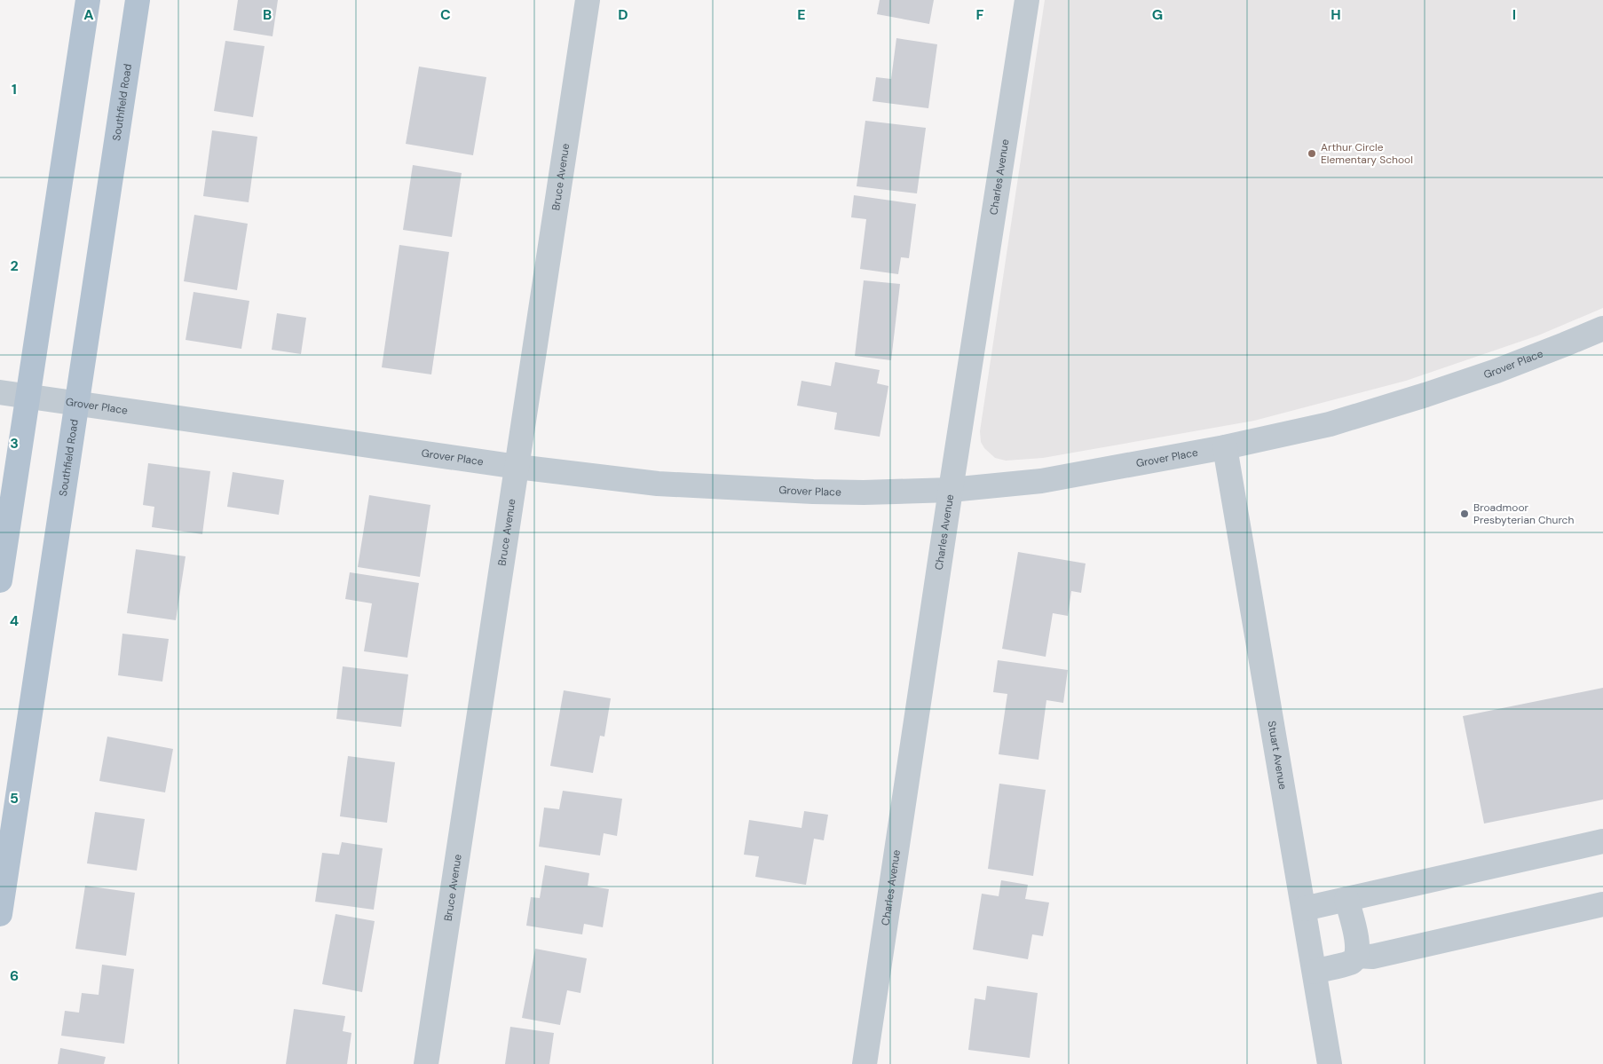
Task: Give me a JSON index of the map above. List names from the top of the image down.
{
  "streets": {
    "main road": ["Southfield Road"],
    "street": [
      "Bruce Avenue",
      "Charles Avenue",
      "Grover Place",
      "Stuart Avenue"
    ]
  },
  "crossings": [
    ["Southfield Road", "Grover Place"],
    ["Bruce Avenue", "Grover Place"],
    ["Charles Avenue", "Grover Place"],
    ["Grover Place", "Stuart Avenue"]
  ],
  "places": ["Arthur Circle Elementary School", "Broadmoor Presbyterian Church"],
  "grid": {
    "columns": [
      "A",
      "B",
      "C",
      "D",
      "E",
      "F",
      "G",
      "H",
      "I"
    ],
    "rows": [
      "1",
      "2",
      "3",
      "4",
      "5",
      "6"
    ]
  }
}
